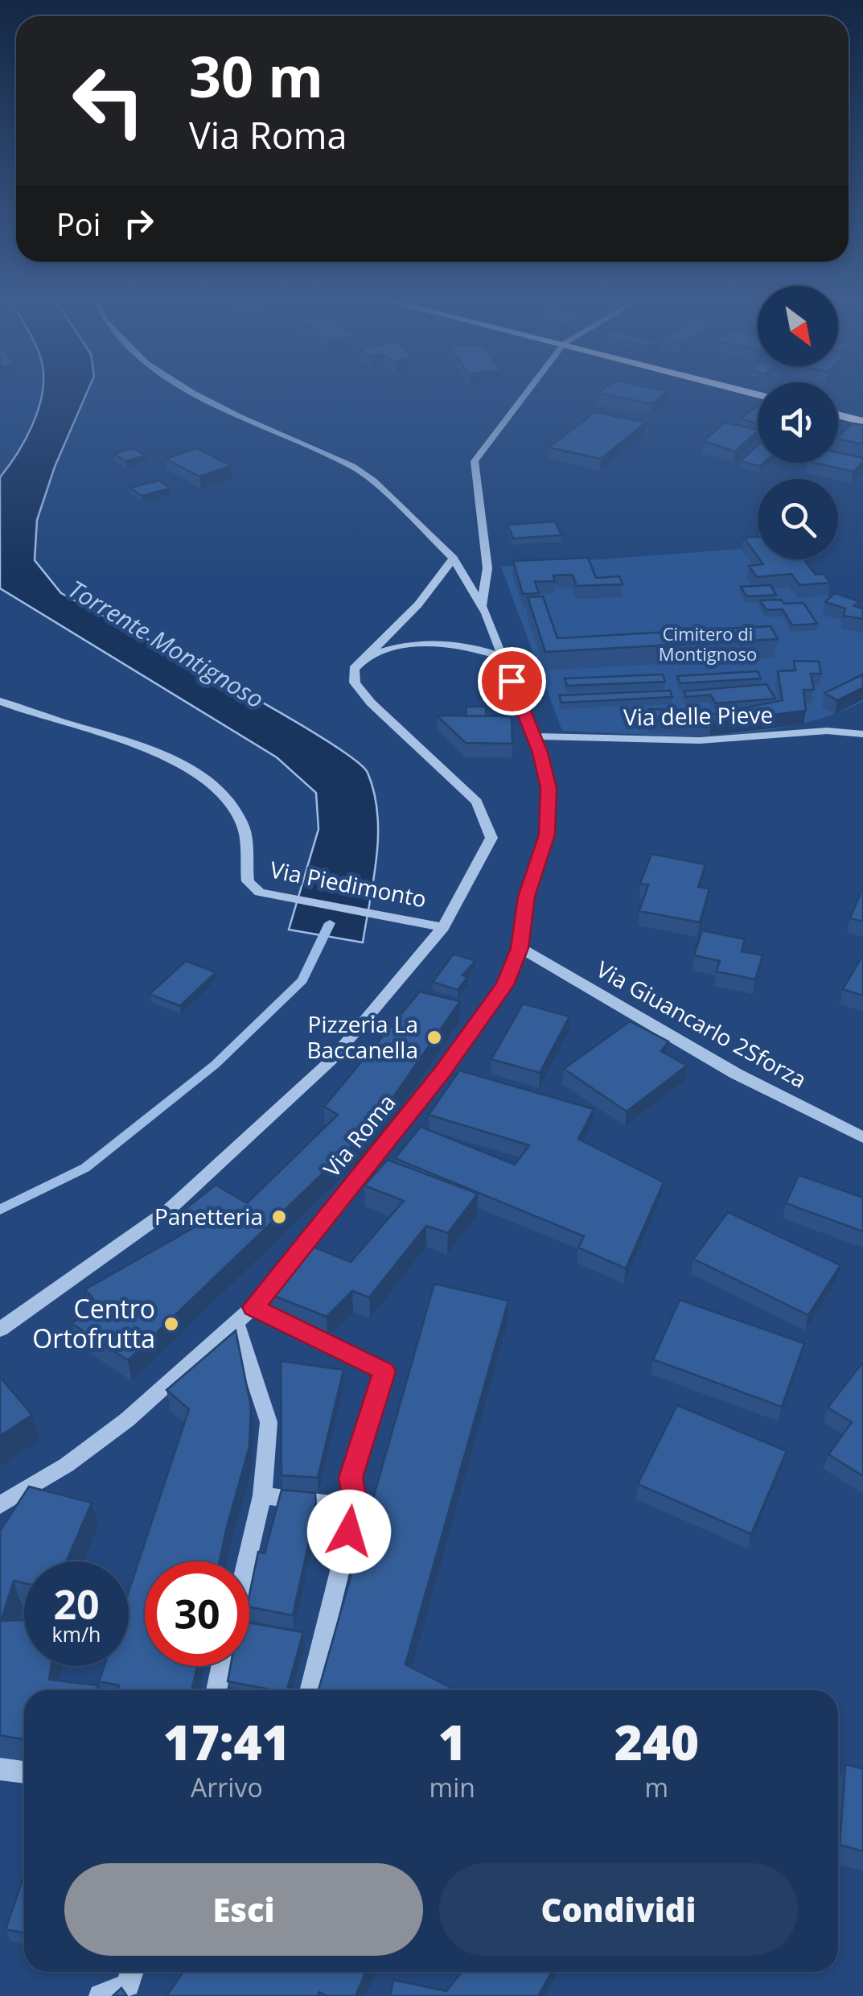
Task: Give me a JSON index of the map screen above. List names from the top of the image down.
{
  "streets": {
    "street": [
      "Via delle Pieve",
      "Via Piedimonto",
      "Via Giuancarlo 2Sforza",
      "Via Roma"
    ]
  },
  "crossings": [
    ["Via delle Pieve", "Via Roma"],
    ["Via Giuancarlo 2Sforza", "Via Roma"]
  ],
  "water": ["Torrente Montignoso"],
  "parks": ["Cimitero di Montignoso"],
  "places": ["Pizzeria La Baccanella", "Panetteria", "Centro Ortofrutta"],
  "north": "bottom right",
  "page": {
    "turn": ["30 m", "Via Roma"],
    "then": "Poi",
    "speed": "20 km/h",
    "limit": "30",
    "eta": [
      "17:41",
      "Arrivo",
      "1",
      "min",
      "240",
      "m"
    ],
    "buttons": ["Esci", "Condividi"]
  }
}
